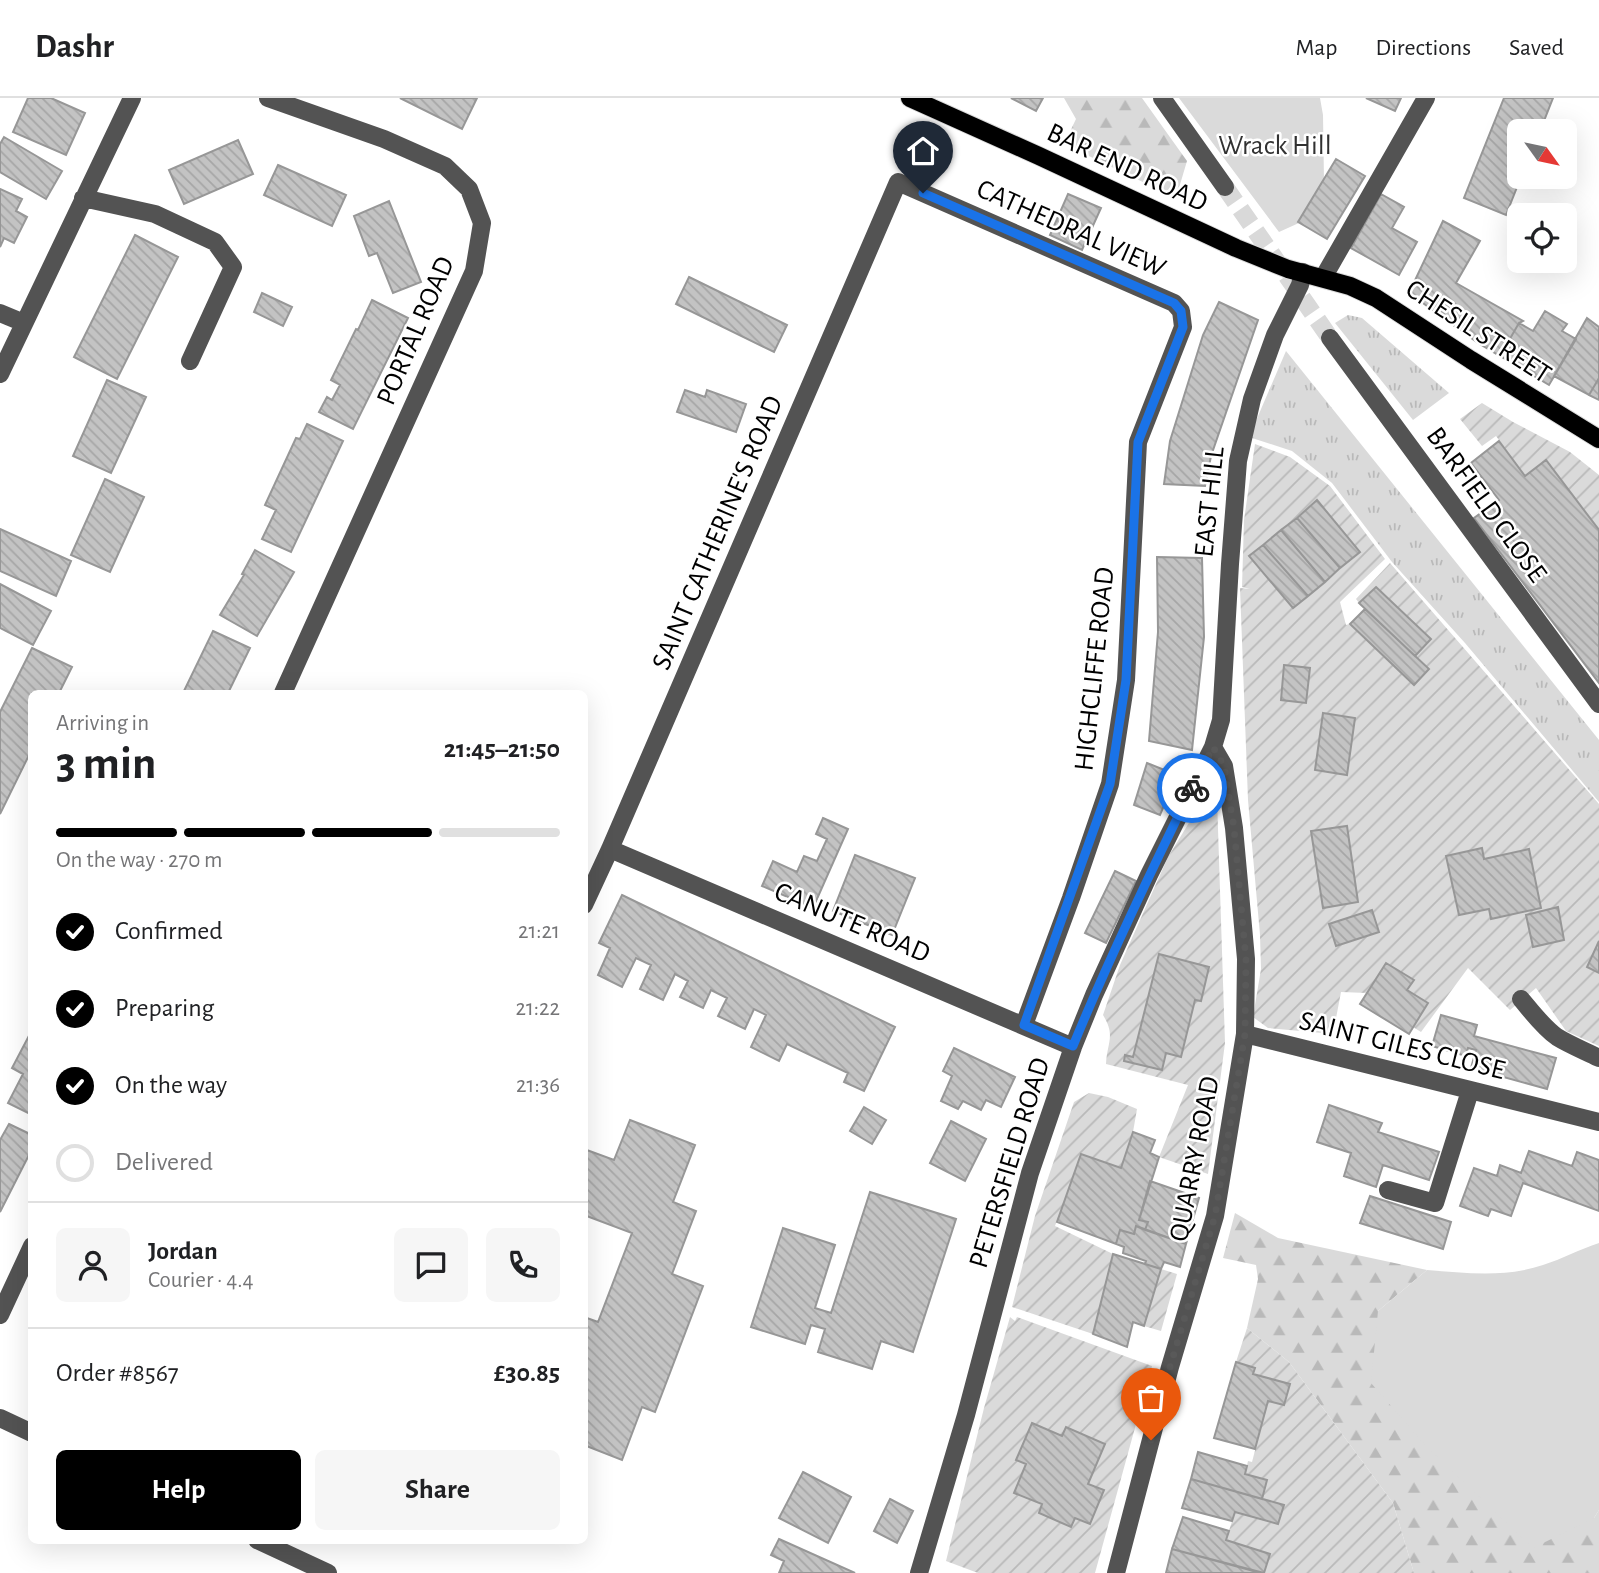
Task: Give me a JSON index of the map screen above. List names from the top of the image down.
{
  "streets": {
    "main road": ["BAR END ROAD", "CHESIL STREET"],
    "street": [
      "CATHEDRAL VIEW",
      "PORTAL ROAD",
      "EAST HILL",
      "BARFIELD CLOSE",
      "SAINT CATHERINE'S ROAD",
      "HIGHCLIFFE ROAD",
      "CANUTE ROAD",
      "SAINT GILES CLOSE",
      "QUARRY ROAD",
      "PETERSFIELD ROAD"
    ]
  },
  "crossings": [
    ["BAR END ROAD", "CHESIL STREET"],
    ["BAR END ROAD", "EAST HILL"],
    ["CATHEDRAL VIEW", "SAINT CATHERINE'S ROAD"],
    ["CATHEDRAL VIEW", "HIGHCLIFFE ROAD"],
    ["EAST HILL", "QUARRY ROAD"],
    ["EAST HILL", "PETERSFIELD ROAD"],
    ["SAINT CATHERINE'S ROAD", "CANUTE ROAD"],
    ["HIGHCLIFFE ROAD", "CANUTE ROAD"],
    ["CANUTE ROAD", "PETERSFIELD ROAD"],
    ["SAINT GILES CLOSE", "QUARRY ROAD"],
    ["QUARRY ROAD", "PETERSFIELD ROAD"]
  ],
  "parks": ["Wrack Hill"],
  "north": "bottom right",
  "page": {
    "header": "Dashr",
    "nav": ["Map", "Directions", "Saved"],
    "heading": ["3 min", "Arriving in", "21:45–21:50"],
    "panel": [
      "Jordan",
      "Courier · 4.4",
      "Order #8567",
      "£30.85"
    ],
    "bar": "On the way · 270 m",
    "list": [
      ["Confirmed", "21:21"],
      ["Preparing", "21:22"],
      ["On the way", "21:36"],
      "Delivered"
    ],
    "buttons": ["Help", "Share"]
  }
}
